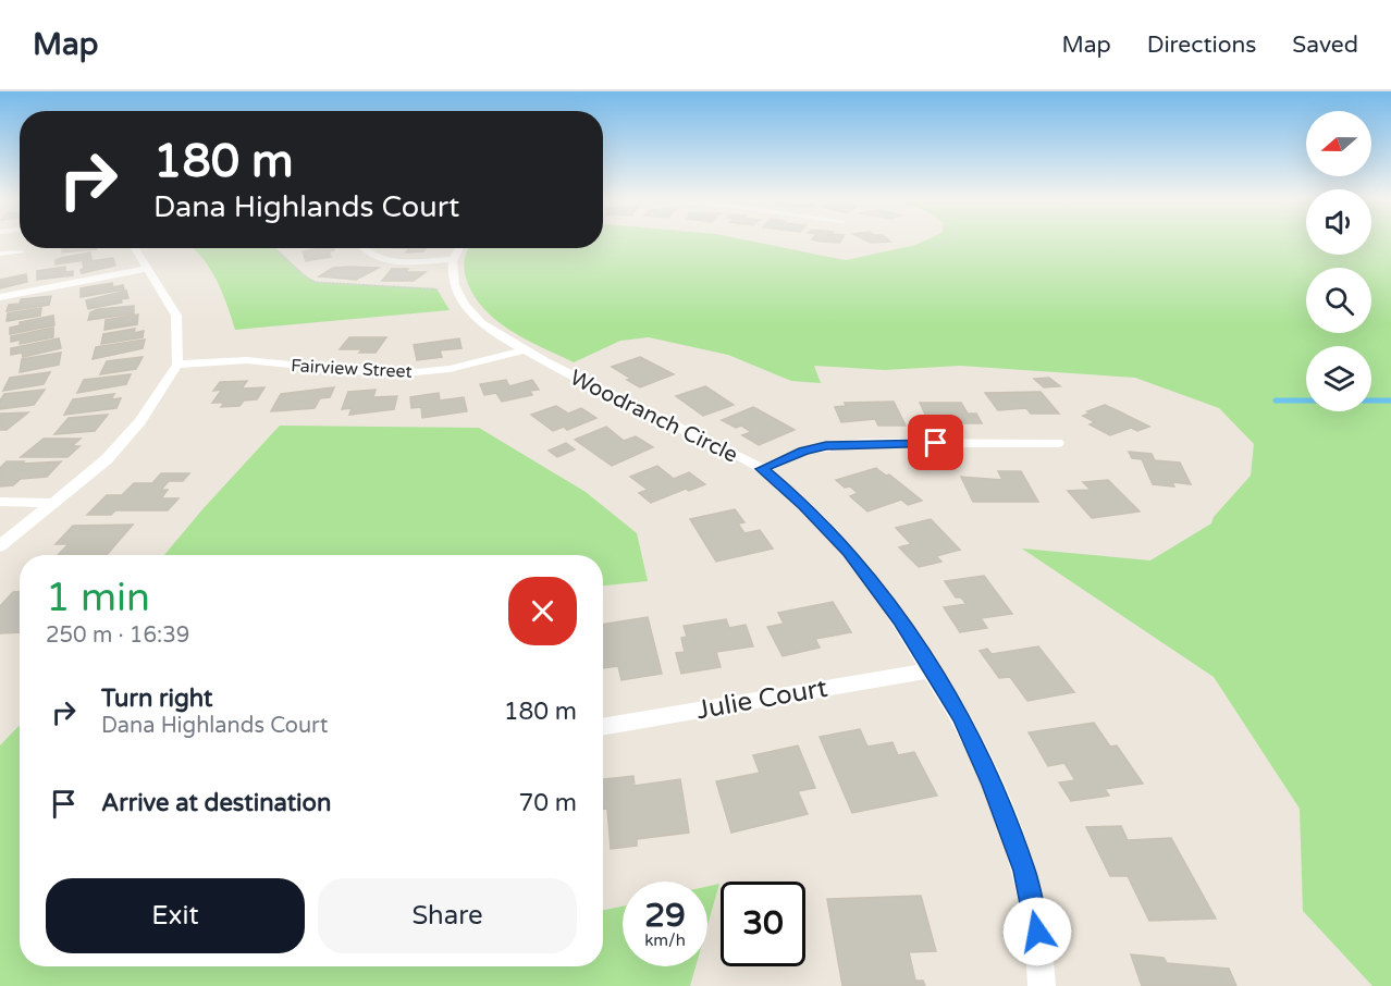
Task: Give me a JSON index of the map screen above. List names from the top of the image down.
{
  "streets": {
    "street": ["Fairview Street", "Woodranch Circle", "Julie Court"]
  },
  "crossings": [
    ["Fairview Street", "Woodranch Circle"],
    ["Woodranch Circle", "Julie Court"]
  ],
  "north": "left",
  "page": {
    "header": "Map",
    "nav": ["Map", "Directions", "Saved"],
    "turn": ["180 m", "Dana Highlands Court"],
    "heading": ["1 min", "250 m · 16:39"],
    "list": [
      {
        "name": "Turn right",
        "note": "Dana Highlands Court",
        "value": "180 m"
      },
      {
        "name": "Arrive at destination",
        "value": "70 m"
      }
    ],
    "buttons": ["Exit", "Share"],
    "speed": "29 km/h",
    "limit": "30"
  }
}
